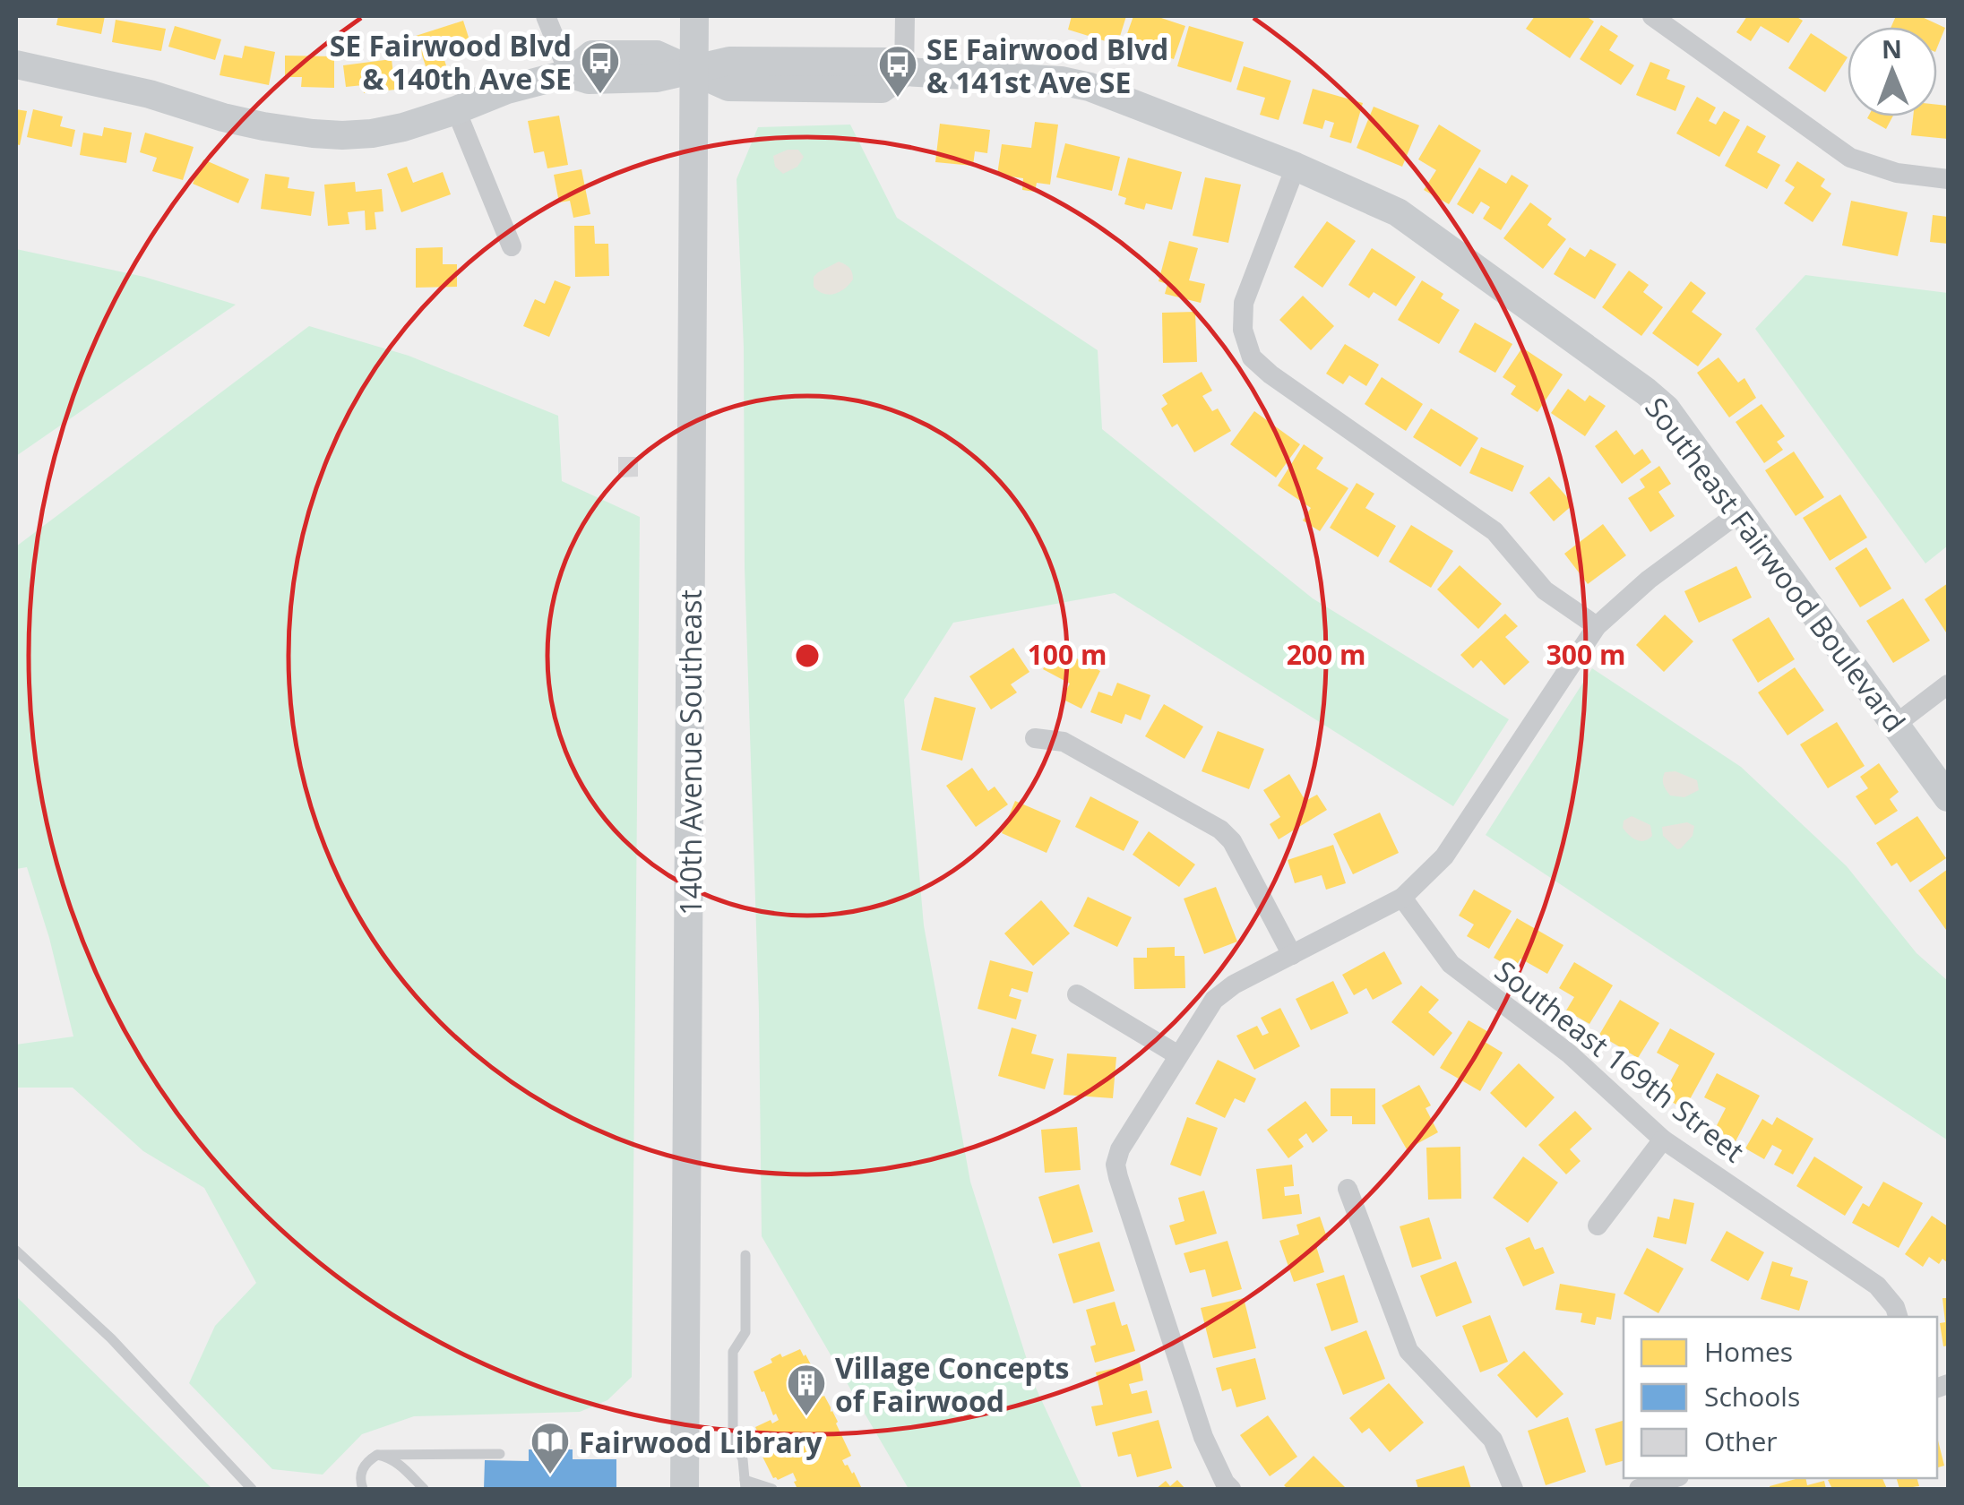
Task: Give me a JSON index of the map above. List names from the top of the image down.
{
  "streets": {
    "street": ["Southeast Fairwood Boulevard", "140th Avenue Southeast", "Southeast 169th Street"]
  },
  "crossings": [
    ["Southeast Fairwood Boulevard", "140th Avenue Southeast"]
  ],
  "places": {
    "bus stop": ["SE Fairwood Blvd & 140th Ave SE", "SE Fairwood Blvd & 141st Ave SE"],
    "building": ["Village Concepts of Fairwood"],
    "library": ["Fairwood Library"]
  },
  "legend": ["Homes", "Schools", "Other"],
  "north": "top",
  "rings": ["100 m", "200 m", "300 m"]
}
